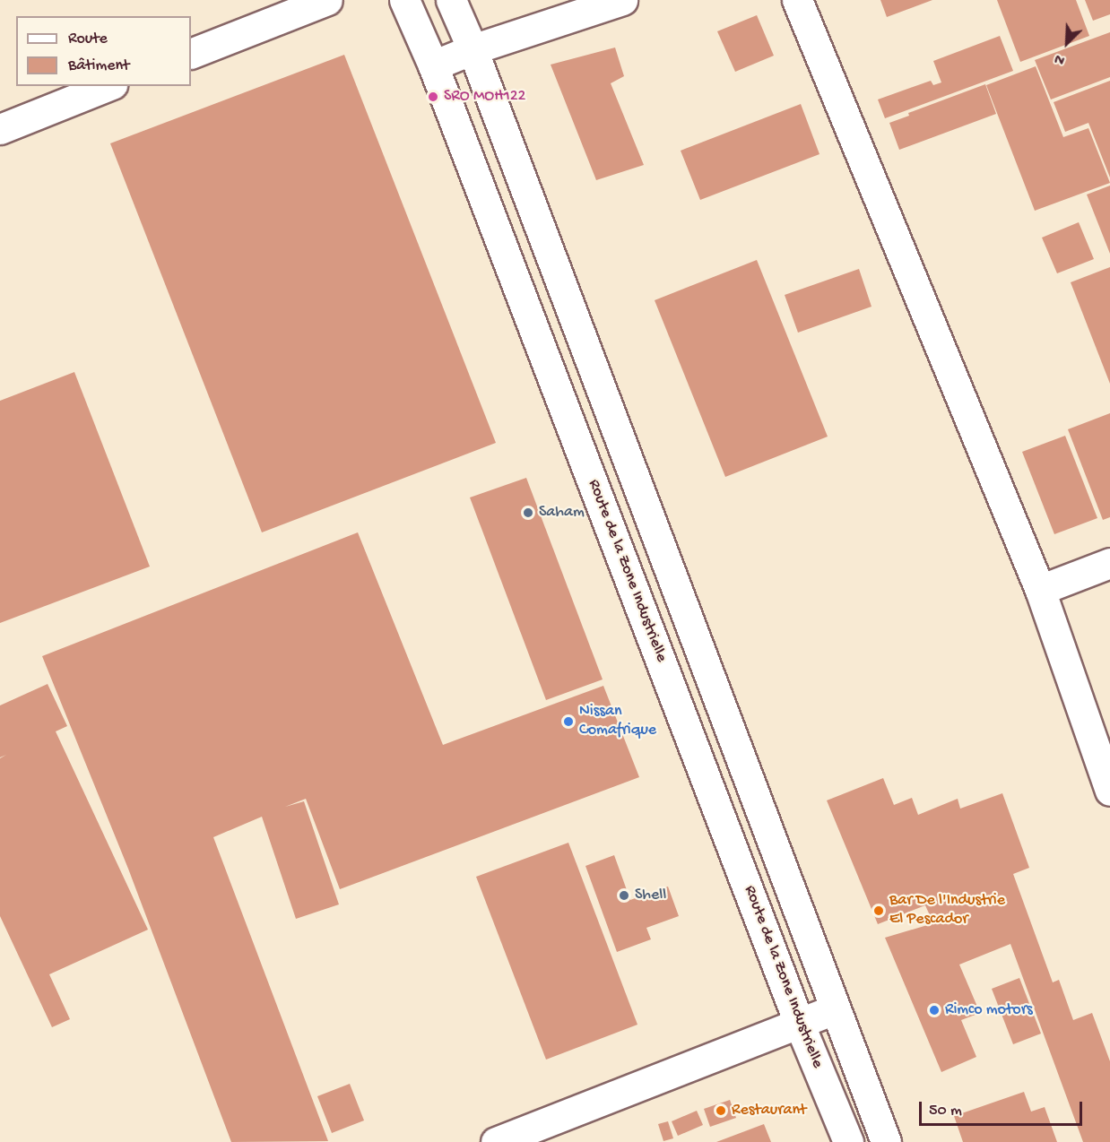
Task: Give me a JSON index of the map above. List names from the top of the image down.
{
  "streets": {
    "main road": ["Route de la Zone Industrielle"]
  },
  "places": [
    "SRO MOH122",
    "Saham",
    "Nissan Comafrique",
    "Shell",
    "Bar De l'Industrie El Pescador",
    "Rimco motors",
    "Restaurant"
  ],
  "legend": ["Route", "Bâtiment"],
  "scale_bar": "50 m",
  "north": "bottom left"
}
